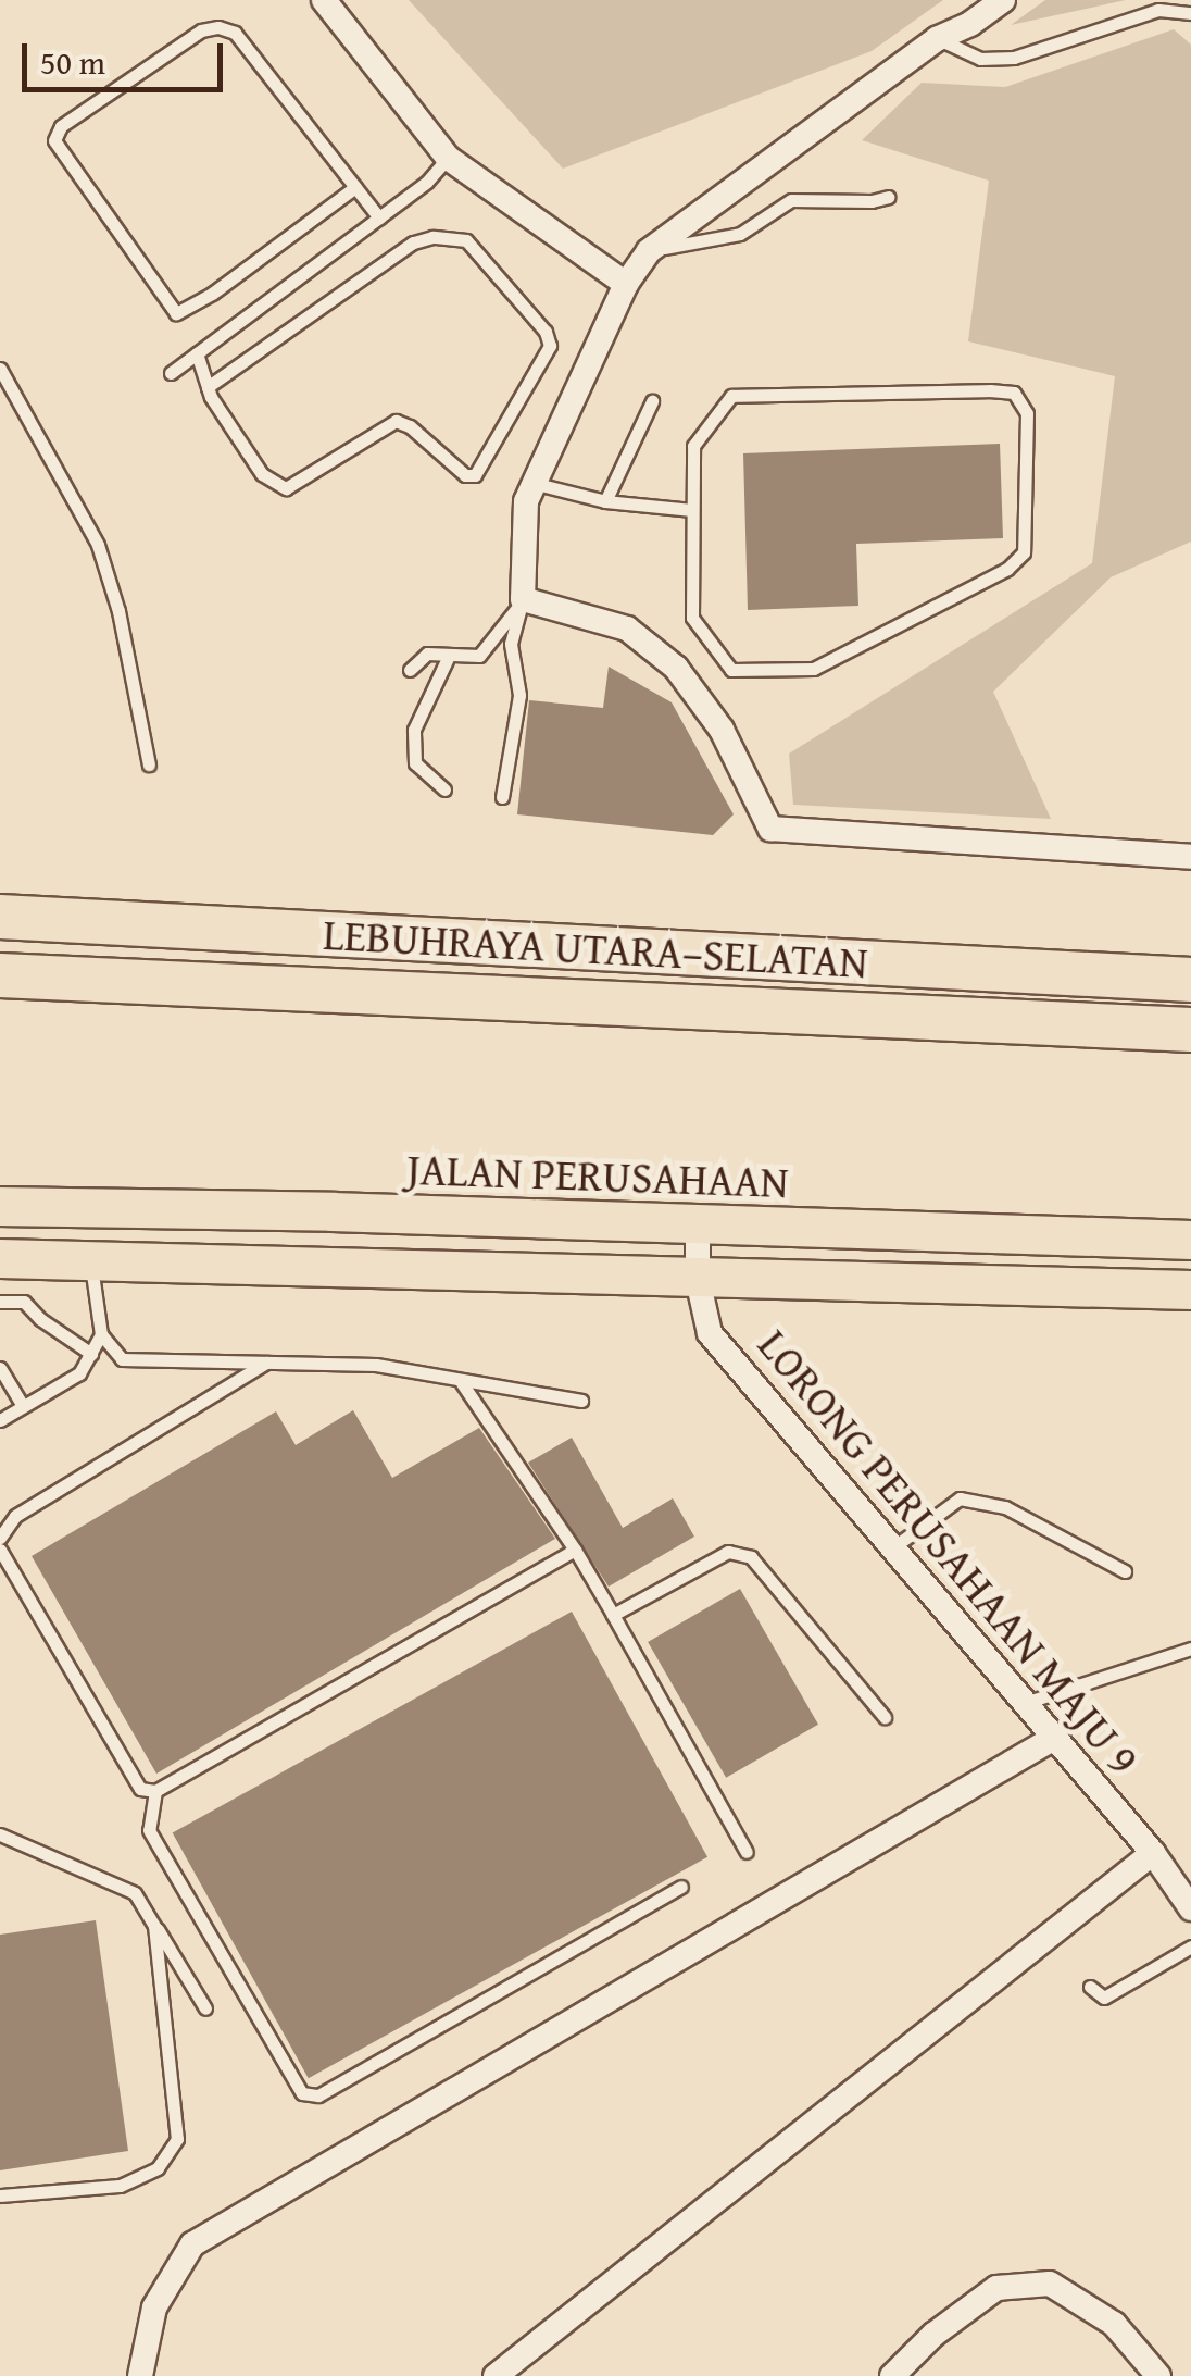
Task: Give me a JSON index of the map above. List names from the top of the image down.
{
  "streets": {
    "highway": ["LEBUHRAYA UTARA–SELATAN"],
    "main road": ["JALAN PERUSAHAAN"],
    "street": ["LORONG PERUSAHAAN MAJU 9"]
  },
  "crossings": [
    ["JALAN PERUSAHAAN", "LORONG PERUSAHAAN MAJU 9"]
  ],
  "scale_bar": "50 m"
}
